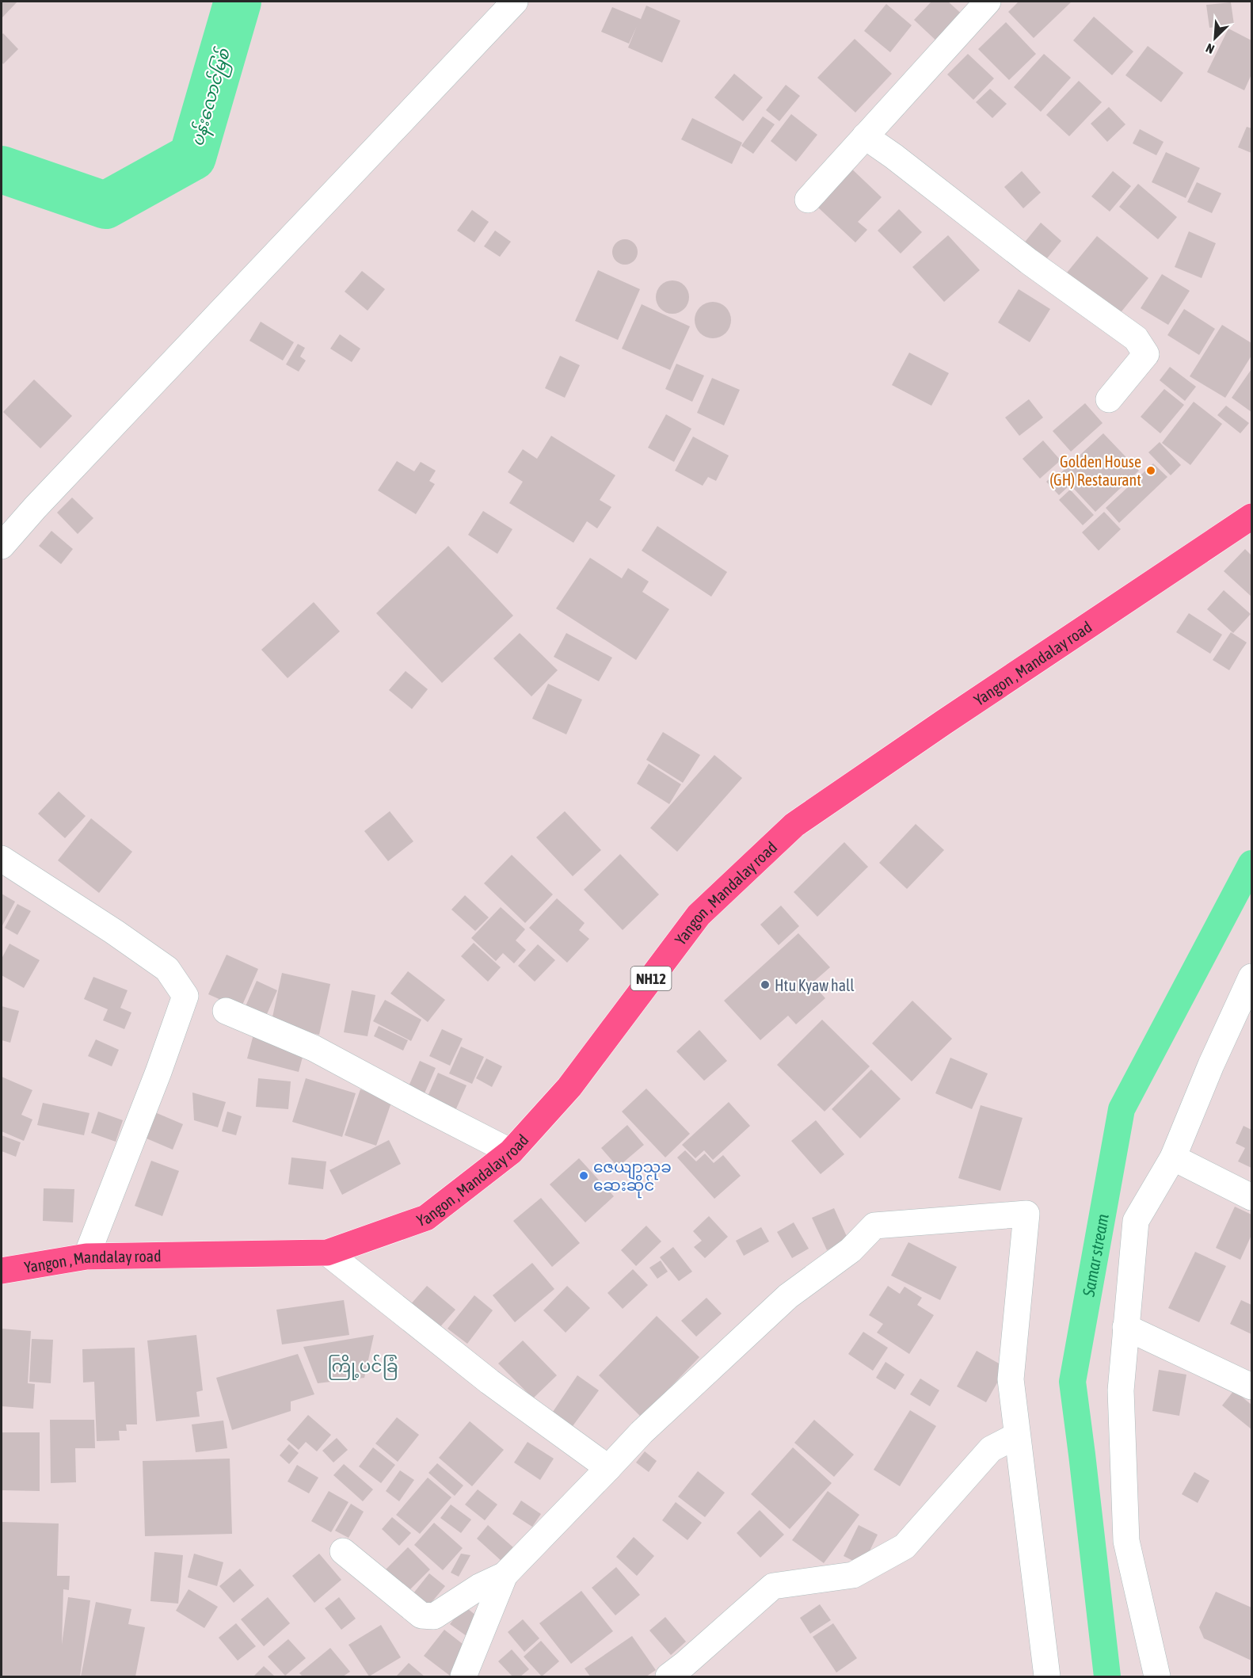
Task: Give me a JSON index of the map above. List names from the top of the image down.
{
  "streets": {
    "highway": ["Yangon , Mandalay road", "NH12"]
  },
  "districts": ["ကြို့ပင်ခြံ"],
  "water": ["ပန်းလောင်မြစ်", "Samar stream"],
  "places": ["Golden House (GH) Restaurant", "Htu Kyaw hall", "ဇေယျာသုခ ဆေးဆိုင်"],
  "north": "bottom left"
}
